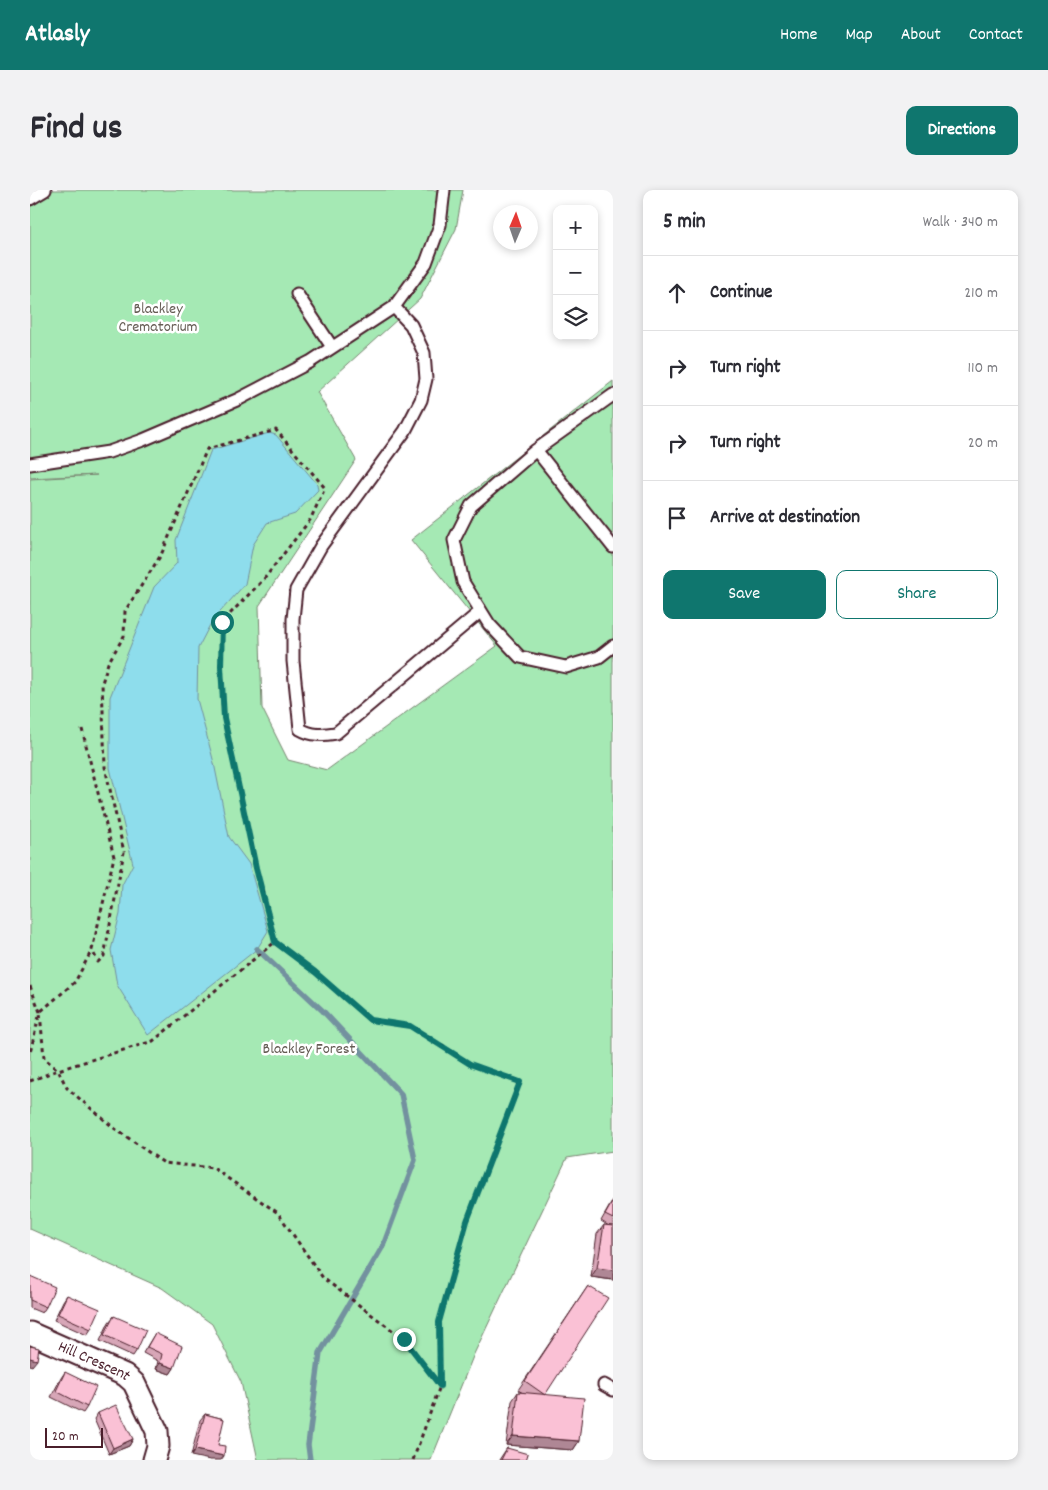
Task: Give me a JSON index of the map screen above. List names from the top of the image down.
{
  "streets": {
    "street": ["Hill Crescent"]
  },
  "parks": ["Blackley Crematorium", "Blackley Forest"],
  "scale_bar": "20 m",
  "north": "top",
  "page": {
    "header": "Atlasly",
    "nav": [
      "Home",
      "Map",
      "About",
      "Contact"
    ],
    "title": "Find us",
    "buttons": [
      "Directions",
      ["Save", "Share"]
    ],
    "heading": ["5 min", "Walk · 340 m"],
    "map_buttons": ["+", "−"],
    "list": [
      ["Continue", "210 m"],
      ["Turn right", "110 m"],
      ["Turn right", "20 m"],
      "Arrive at destination"
    ],
    "scale": "20 m"
  }
}
